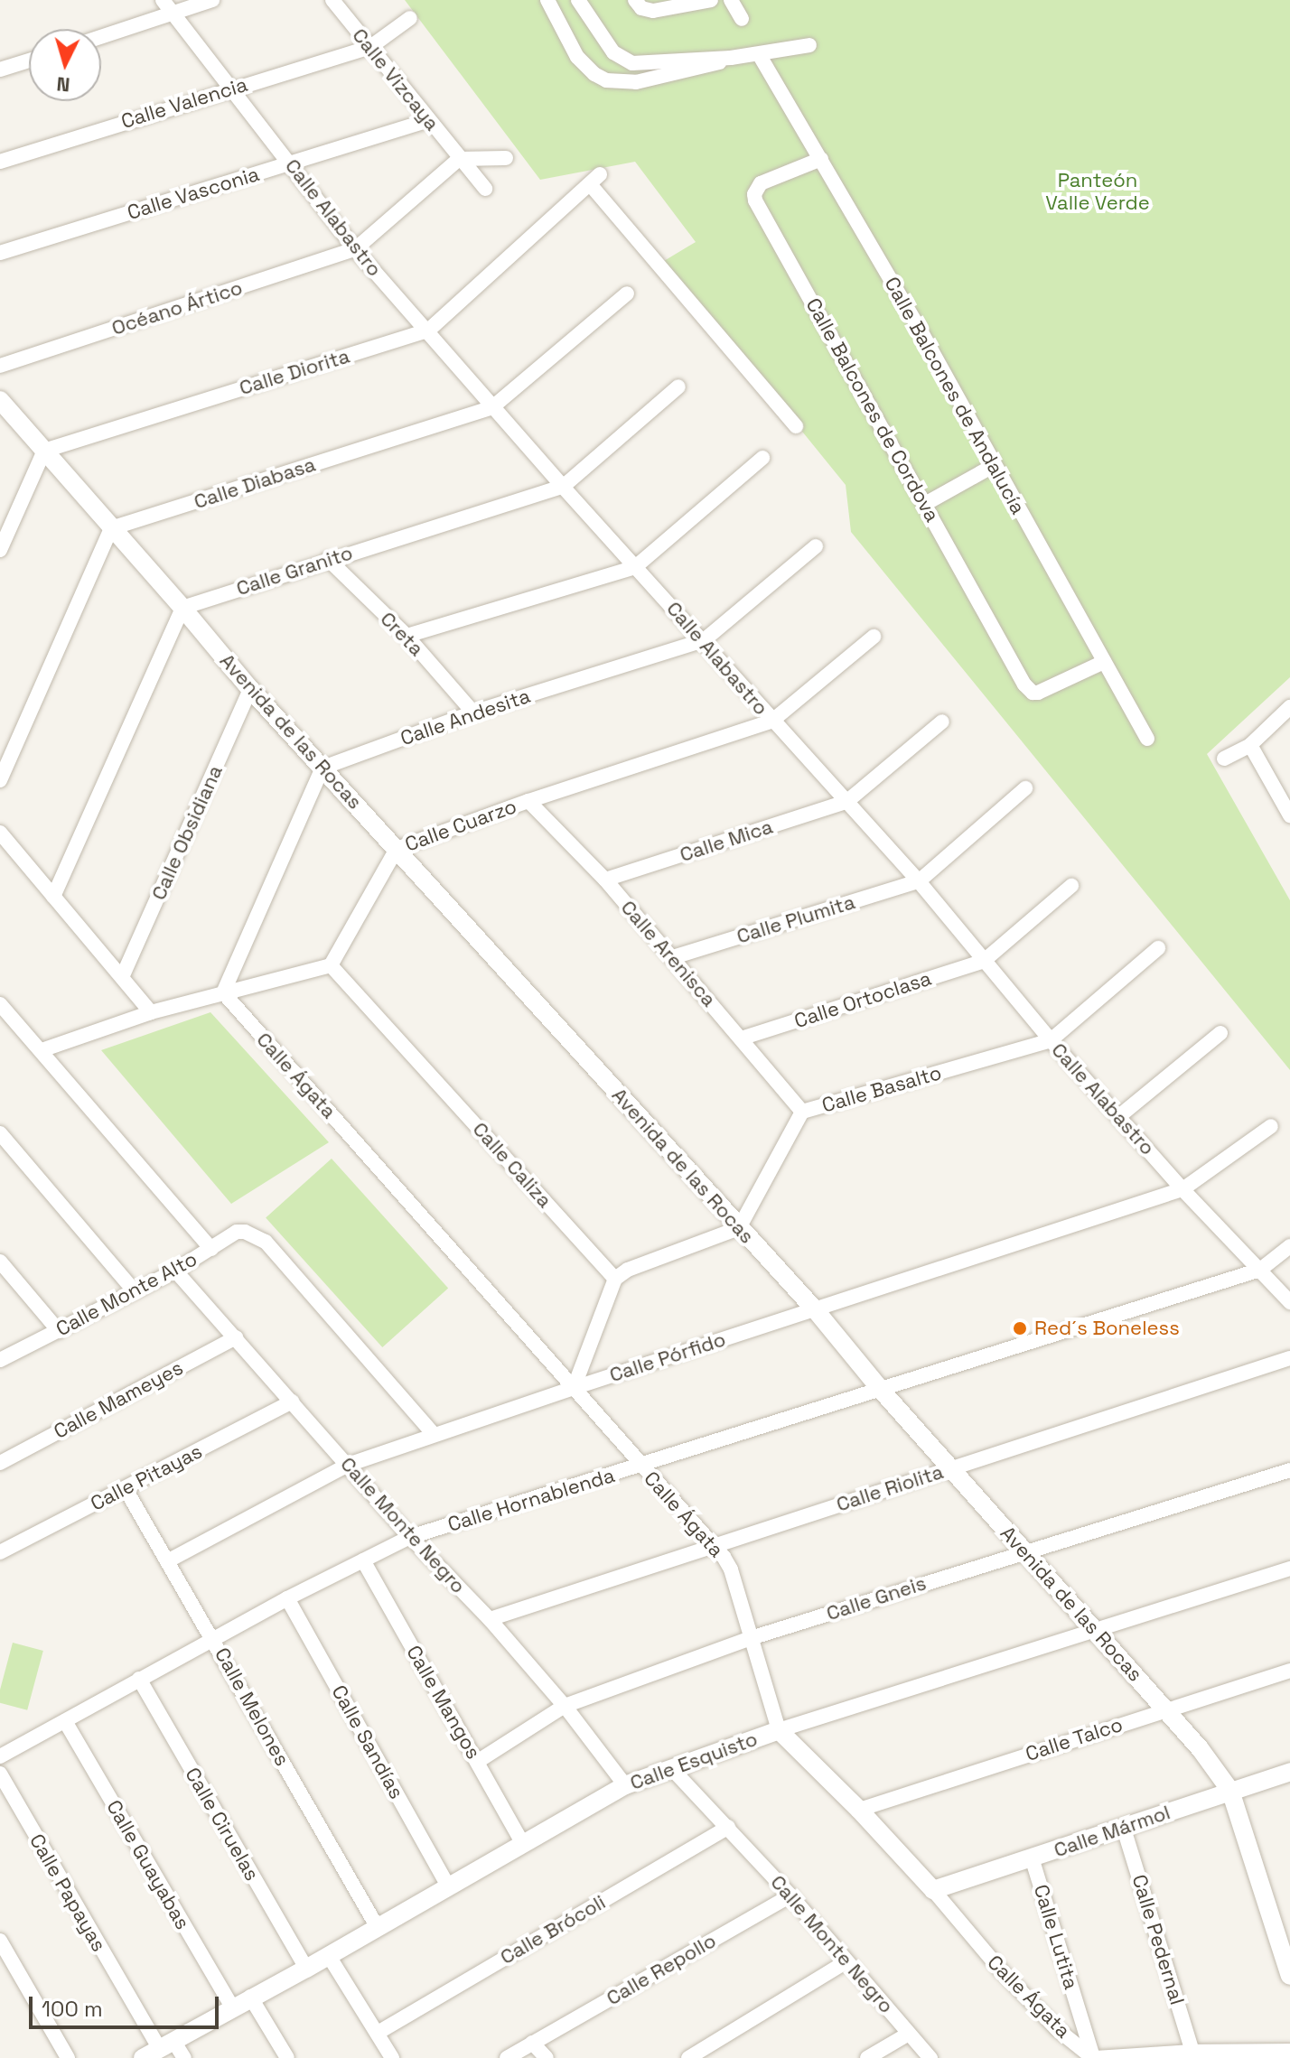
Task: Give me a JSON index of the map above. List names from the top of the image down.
{
  "streets": {
    "street": [
      "Calle Vizcaya",
      "Calle Valencia",
      "Calle Vasconia",
      "Calle Alabastro",
      "Océano Ártico",
      "Calle Diorita",
      "Calle Balcones de Andalucía",
      "Calle Balcones de Cordova",
      "Calle Diabasa",
      "Calle Granito",
      "Creta",
      "Calle Andesita",
      "Avenida de las Rocas",
      "Calle Cuarzo",
      "Calle Obsidiana",
      "Calle Mica",
      "Calle Plumita",
      "Calle Arenisca",
      "Calle Ortoclasa",
      "Calle Ágata",
      "Calle Basalto",
      "Calle Caliza",
      "Calle Monte Alto",
      "Calle Pórfido",
      "Calle Mameyes",
      "Calle Pitayas",
      "Calle Riolita",
      "Calle Hornablenda",
      "Calle Monte Negro",
      "Calle Gneis",
      "Calle Mangos",
      "Calle Melones",
      "Calle Talco",
      "Calle Sandías",
      "Calle Esquisto",
      "Calle Ciruelas",
      "Calle Mármol",
      "Calle Guayabas",
      "Calle Papayas",
      "Calle Brócoli",
      "Calle Lutita",
      "Calle Pedernal",
      "Calle Repollo"
    ]
  },
  "crossings": [
    ["Calle Vizcaya", "Calle Valencia"],
    ["Calle Vizcaya", "Calle Vasconia"],
    ["Calle Valencia", "Calle Alabastro"],
    ["Calle Vasconia", "Calle Alabastro"],
    ["Calle Alabastro", "Océano Ártico"],
    ["Calle Alabastro", "Calle Diorita"],
    ["Calle Alabastro", "Calle Diabasa"],
    ["Calle Alabastro", "Calle Granito"],
    ["Calle Alabastro", "Calle Andesita"],
    ["Calle Alabastro", "Calle Cuarzo"],
    ["Calle Alabastro", "Calle Mica"],
    ["Calle Alabastro", "Calle Plumita"],
    ["Calle Alabastro", "Calle Ortoclasa"],
    ["Calle Alabastro", "Calle Basalto"],
    ["Calle Alabastro", "Calle Pórfido"],
    ["Calle Alabastro", "Calle Hornablenda"],
    ["Calle Diorita", "Avenida de las Rocas"],
    ["Calle Balcones de Andalucía", "Calle Balcones de Cordova"],
    ["Calle Diabasa", "Avenida de las Rocas"],
    ["Calle Granito", "Creta"],
    ["Calle Granito", "Avenida de las Rocas"],
    ["Creta", "Calle Andesita"],
    ["Calle Andesita", "Avenida de las Rocas"],
    ["Avenida de las Rocas", "Calle Cuarzo"],
    ["Avenida de las Rocas", "Calle Obsidiana"],
    ["Avenida de las Rocas", "Calle Basalto"],
    ["Avenida de las Rocas", "Calle Pórfido"],
    ["Avenida de las Rocas", "Calle Riolita"],
    ["Avenida de las Rocas", "Calle Hornablenda"],
    ["Avenida de las Rocas", "Calle Gneis"],
    ["Avenida de las Rocas", "Calle Talco"],
    ["Avenida de las Rocas", "Calle Esquisto"],
    ["Avenida de las Rocas", "Calle Mármol"],
    ["Calle Cuarzo", "Calle Arenisca"],
    ["Calle Cuarzo", "Calle Caliza"],
    ["Calle Mica", "Calle Arenisca"],
    ["Calle Plumita", "Calle Arenisca"],
    ["Calle Arenisca", "Calle Ortoclasa"],
    ["Calle Arenisca", "Calle Basalto"],
    ["Calle Ágata", "Calle Pórfido"],
    ["Calle Ágata", "Calle Riolita"],
    ["Calle Ágata", "Calle Hornablenda"],
    ["Calle Ágata", "Calle Gneis"],
    ["Calle Ágata", "Calle Talco"],
    ["Calle Ágata", "Calle Esquisto"],
    ["Calle Ágata", "Calle Mármol"],
    ["Calle Ágata", "Calle Lutita"],
    ["Calle Monte Alto", "Calle Pórfido"],
    ["Calle Monte Alto", "Calle Monte Negro"],
    ["Calle Pórfido", "Calle Monte Negro"],
    ["Calle Pórfido", "Calle Melones"],
    ["Calle Mameyes", "Calle Monte Negro"],
    ["Calle Pitayas", "Calle Monte Negro"],
    ["Calle Pitayas", "Calle Melones"],
    ["Calle Riolita", "Calle Monte Negro"],
    ["Calle Hornablenda", "Calle Monte Negro"],
    ["Calle Hornablenda", "Calle Mangos"],
    ["Calle Hornablenda", "Calle Melones"],
    ["Calle Hornablenda", "Calle Sandías"],
    ["Calle Hornablenda", "Calle Ciruelas"],
    ["Calle Hornablenda", "Calle Guayabas"],
    ["Calle Monte Negro", "Calle Gneis"],
    ["Calle Monte Negro", "Calle Esquisto"],
    ["Calle Monte Negro", "Calle Brócoli"],
    ["Calle Monte Negro", "Calle Repollo"],
    ["Calle Gneis", "Calle Mangos"],
    ["Calle Mangos", "Calle Esquisto"],
    ["Calle Melones", "Calle Esquisto"],
    ["Calle Sandías", "Calle Esquisto"],
    ["Calle Esquisto", "Calle Ciruelas"],
    ["Calle Esquisto", "Calle Guayabas"],
    ["Calle Esquisto", "Calle Papayas"],
    ["Calle Mármol", "Calle Lutita"],
    ["Calle Mármol", "Calle Pedernal"]
  ],
  "parks": ["Panteón Valle Verde"],
  "places": ["Red´s Boneless"],
  "scale_bar": "100 m",
  "north": "bottom"
}
